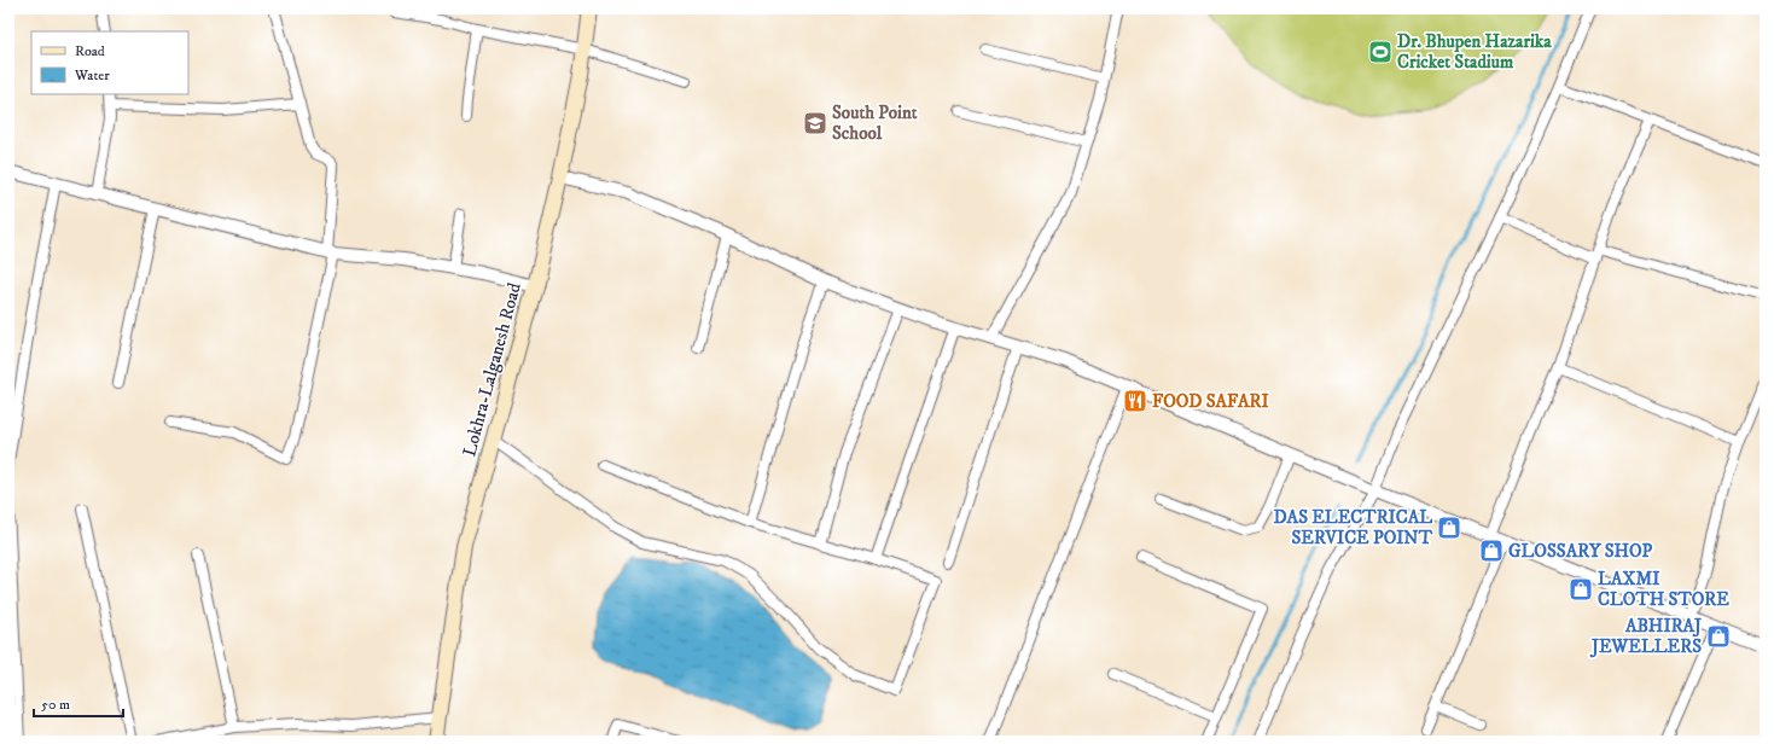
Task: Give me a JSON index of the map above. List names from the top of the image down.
{
  "streets": {
    "main road": ["Lokhra-Lalganesh Road"]
  },
  "places": {
    "sports": ["Dr. Bhupen Hazarika Cricket Stadium"],
    "school or university": ["South Point School"],
    "restaurant": ["FOOD SAFARI"],
    "shop": [
      "DAS ELECTRICAL SERVICE POINT",
      "GLOSSARY SHOP",
      "LAXMI CLOTH STORE",
      "ABHIRAJ JEWELLERS"
    ]
  },
  "legend": ["Road", "Water"],
  "scale_bar": "50 m"
}
